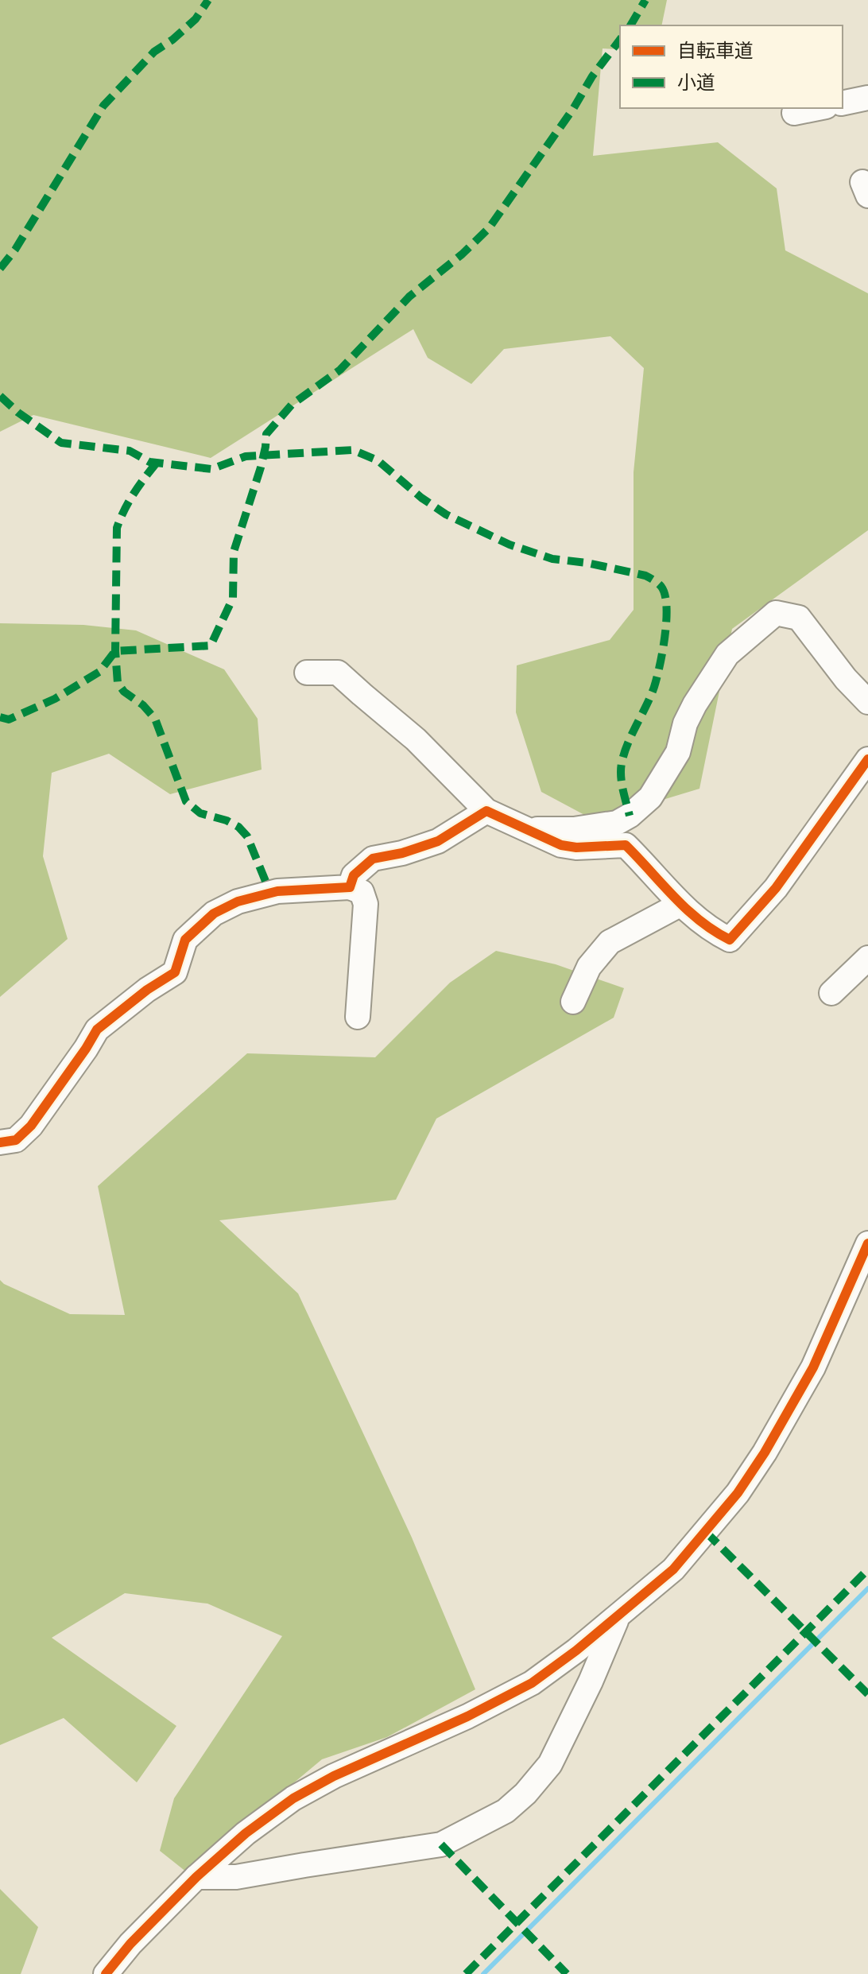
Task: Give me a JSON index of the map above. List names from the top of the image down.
{
  "legend": ["自転車道", "小道"]
}
